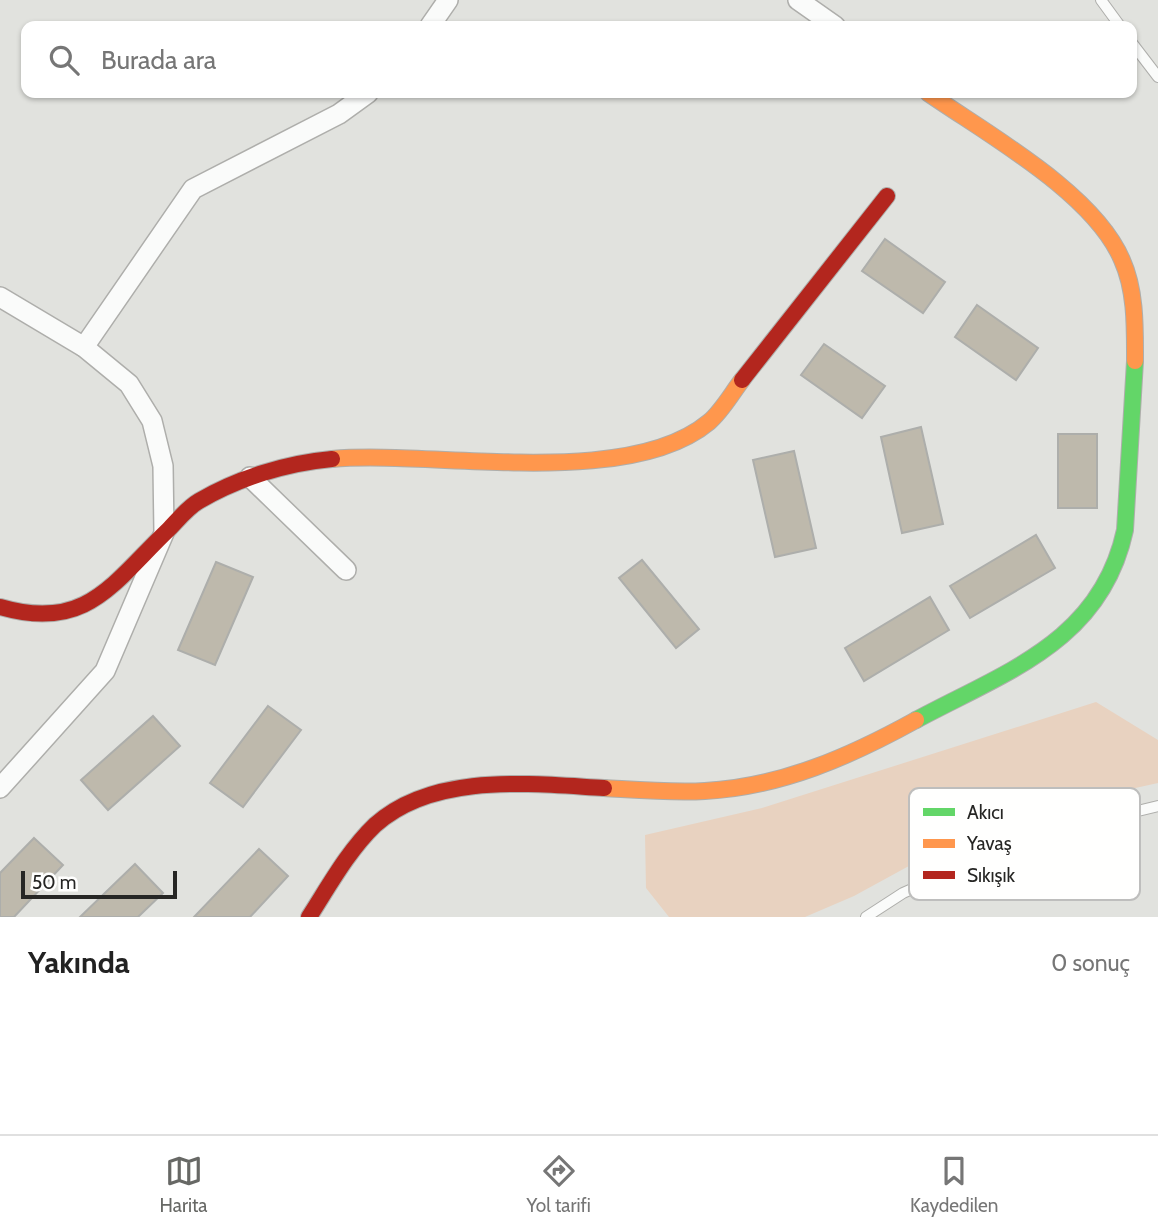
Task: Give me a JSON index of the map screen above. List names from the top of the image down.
{
  "legend": ["Akıcı", "Yavaş", "Sıkışık"],
  "scale_bar": "50 m",
  "page": {
    "search": "Burada ara",
    "scale": "50 m",
    "heading": ["Yakında", "0 sonuç"],
    "nav": ["Harita", "Yol tarifi", "Kaydedilen"]
  }
}
